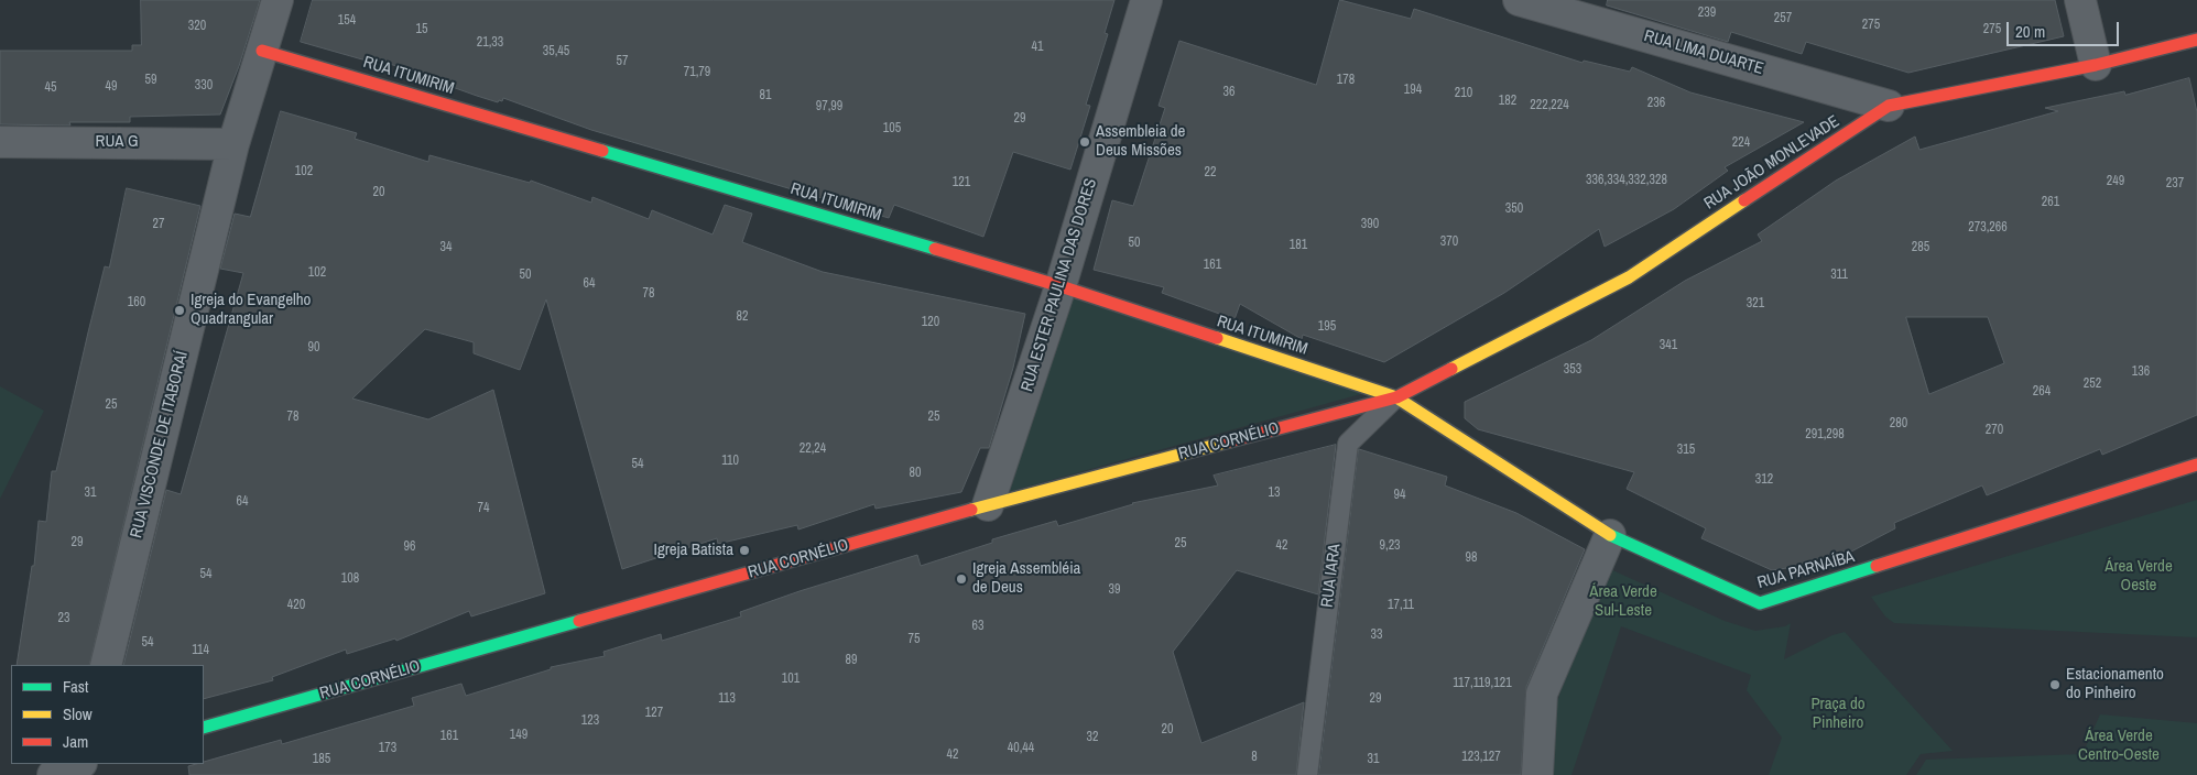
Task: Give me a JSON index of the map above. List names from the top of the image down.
{
  "streets": {
    "street": [
      "RUA LIMA DUARTE",
      "RUA ITUMIRIM",
      "RUA G",
      "RUA JOÃO MONLEVADE",
      "RUA ESTER PAULINA DAS DORES",
      "RUA CORNÉLIO",
      "RUA VISCONDE DE ITABORAÍ",
      "RUA PARNAÍBA"
    ],
    "lane": ["RUA IARA"]
  },
  "crossings": [
    ["RUA LIMA DUARTE", "RUA JOÃO MONLEVADE"],
    ["RUA ITUMIRIM", "RUA JOÃO MONLEVADE"],
    ["RUA ITUMIRIM", "RUA ESTER PAULINA DAS DORES"],
    ["RUA ITUMIRIM", "RUA CORNÉLIO"],
    ["RUA ITUMIRIM", "RUA VISCONDE DE ITABORAÍ"],
    ["RUA ITUMIRIM", "RUA PARNAÍBA"],
    ["RUA ITUMIRIM", "RUA IARA"],
    ["RUA G", "RUA VISCONDE DE ITABORAÍ"],
    ["RUA JOÃO MONLEVADE", "RUA CORNÉLIO"],
    ["RUA JOÃO MONLEVADE", "RUA PARNAÍBA"],
    ["RUA JOÃO MONLEVADE", "RUA IARA"],
    ["RUA ESTER PAULINA DAS DORES", "RUA CORNÉLIO"],
    ["RUA CORNÉLIO", "RUA PARNAÍBA"],
    ["RUA CORNÉLIO", "RUA IARA"],
    ["RUA PARNAÍBA", "RUA IARA"]
  ],
  "parks": [
    "Área Verde Oeste",
    "Área Verde Sul-Leste",
    "Praça do Pinheiro",
    "Área Verde Centro-Oeste"
  ],
  "places": [
    "Assembleia de Deus Missões",
    "Igreja do Evangelho Quadrangular",
    "Igreja Batista",
    "Igreja Assembléia de Deus",
    "Estacionamento do Pinheiro"
  ],
  "house_numbers": [
    "239",
    "257",
    "154",
    "275",
    "320",
    "15",
    "275",
    "21,33",
    "41",
    "35,45",
    "57",
    "71,79",
    "59",
    "178",
    "330",
    "49",
    "45",
    "194",
    "36",
    "210",
    "81",
    "182",
    "236",
    "222,224",
    "97,99",
    "29",
    "105",
    "224",
    "102",
    "22",
    "336,334,332,328",
    "249",
    "121",
    "237",
    "20",
    "261",
    "350",
    "27",
    "390",
    "273,266",
    "370",
    "50",
    "181",
    "34",
    "285",
    "161",
    "102",
    "50",
    "311",
    "64",
    "78",
    "160",
    "321",
    "82",
    "120",
    "195",
    "341",
    "90",
    "353",
    "136",
    "252",
    "264",
    "25",
    "78",
    "25",
    "280",
    "270",
    "291,298",
    "22,24",
    "315",
    "110",
    "54",
    "80",
    "312",
    "31",
    "13",
    "94",
    "64",
    "74",
    "29",
    "25",
    "42",
    "9,23",
    "96",
    "98",
    "54",
    "108",
    "39",
    "420",
    "17,11",
    "23",
    "63",
    "33",
    "75",
    "54",
    "114",
    "89",
    "101",
    "117,119,121",
    "113",
    "29",
    "127",
    "123",
    "20",
    "149",
    "161",
    "32",
    "173",
    "40,44",
    "42",
    "8",
    "123,127",
    "185",
    "31"
  ],
  "legend": ["Fast", "Slow", "Jam"],
  "scale_bar": "20 m"
}
